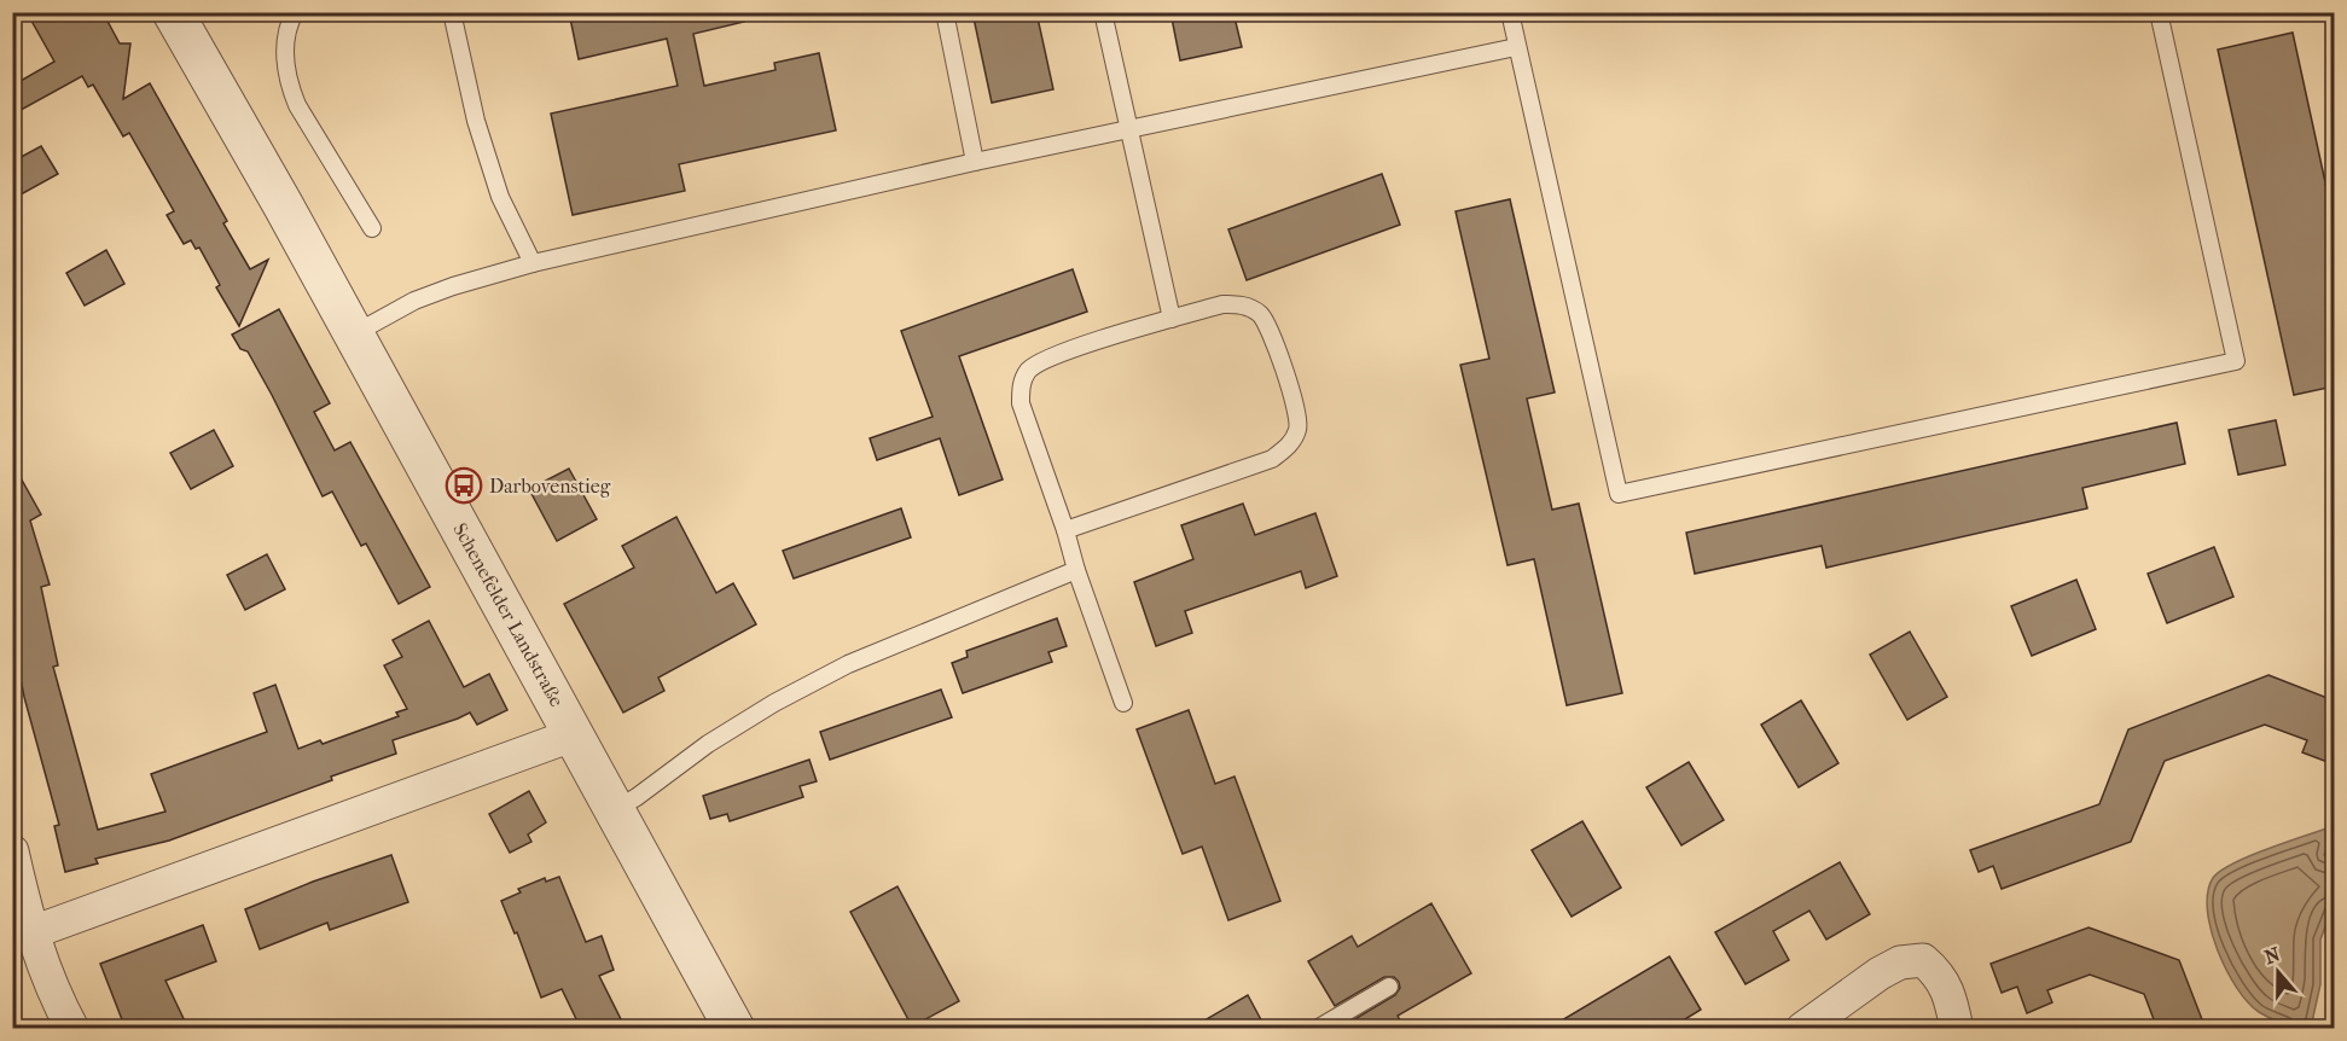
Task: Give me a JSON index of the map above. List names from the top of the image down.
{
  "streets": {
    "street": ["Schenefelder Landstraße"]
  },
  "places": {
    "bus stop": ["Darbovenstieg"]
  },
  "north": "top"
}
